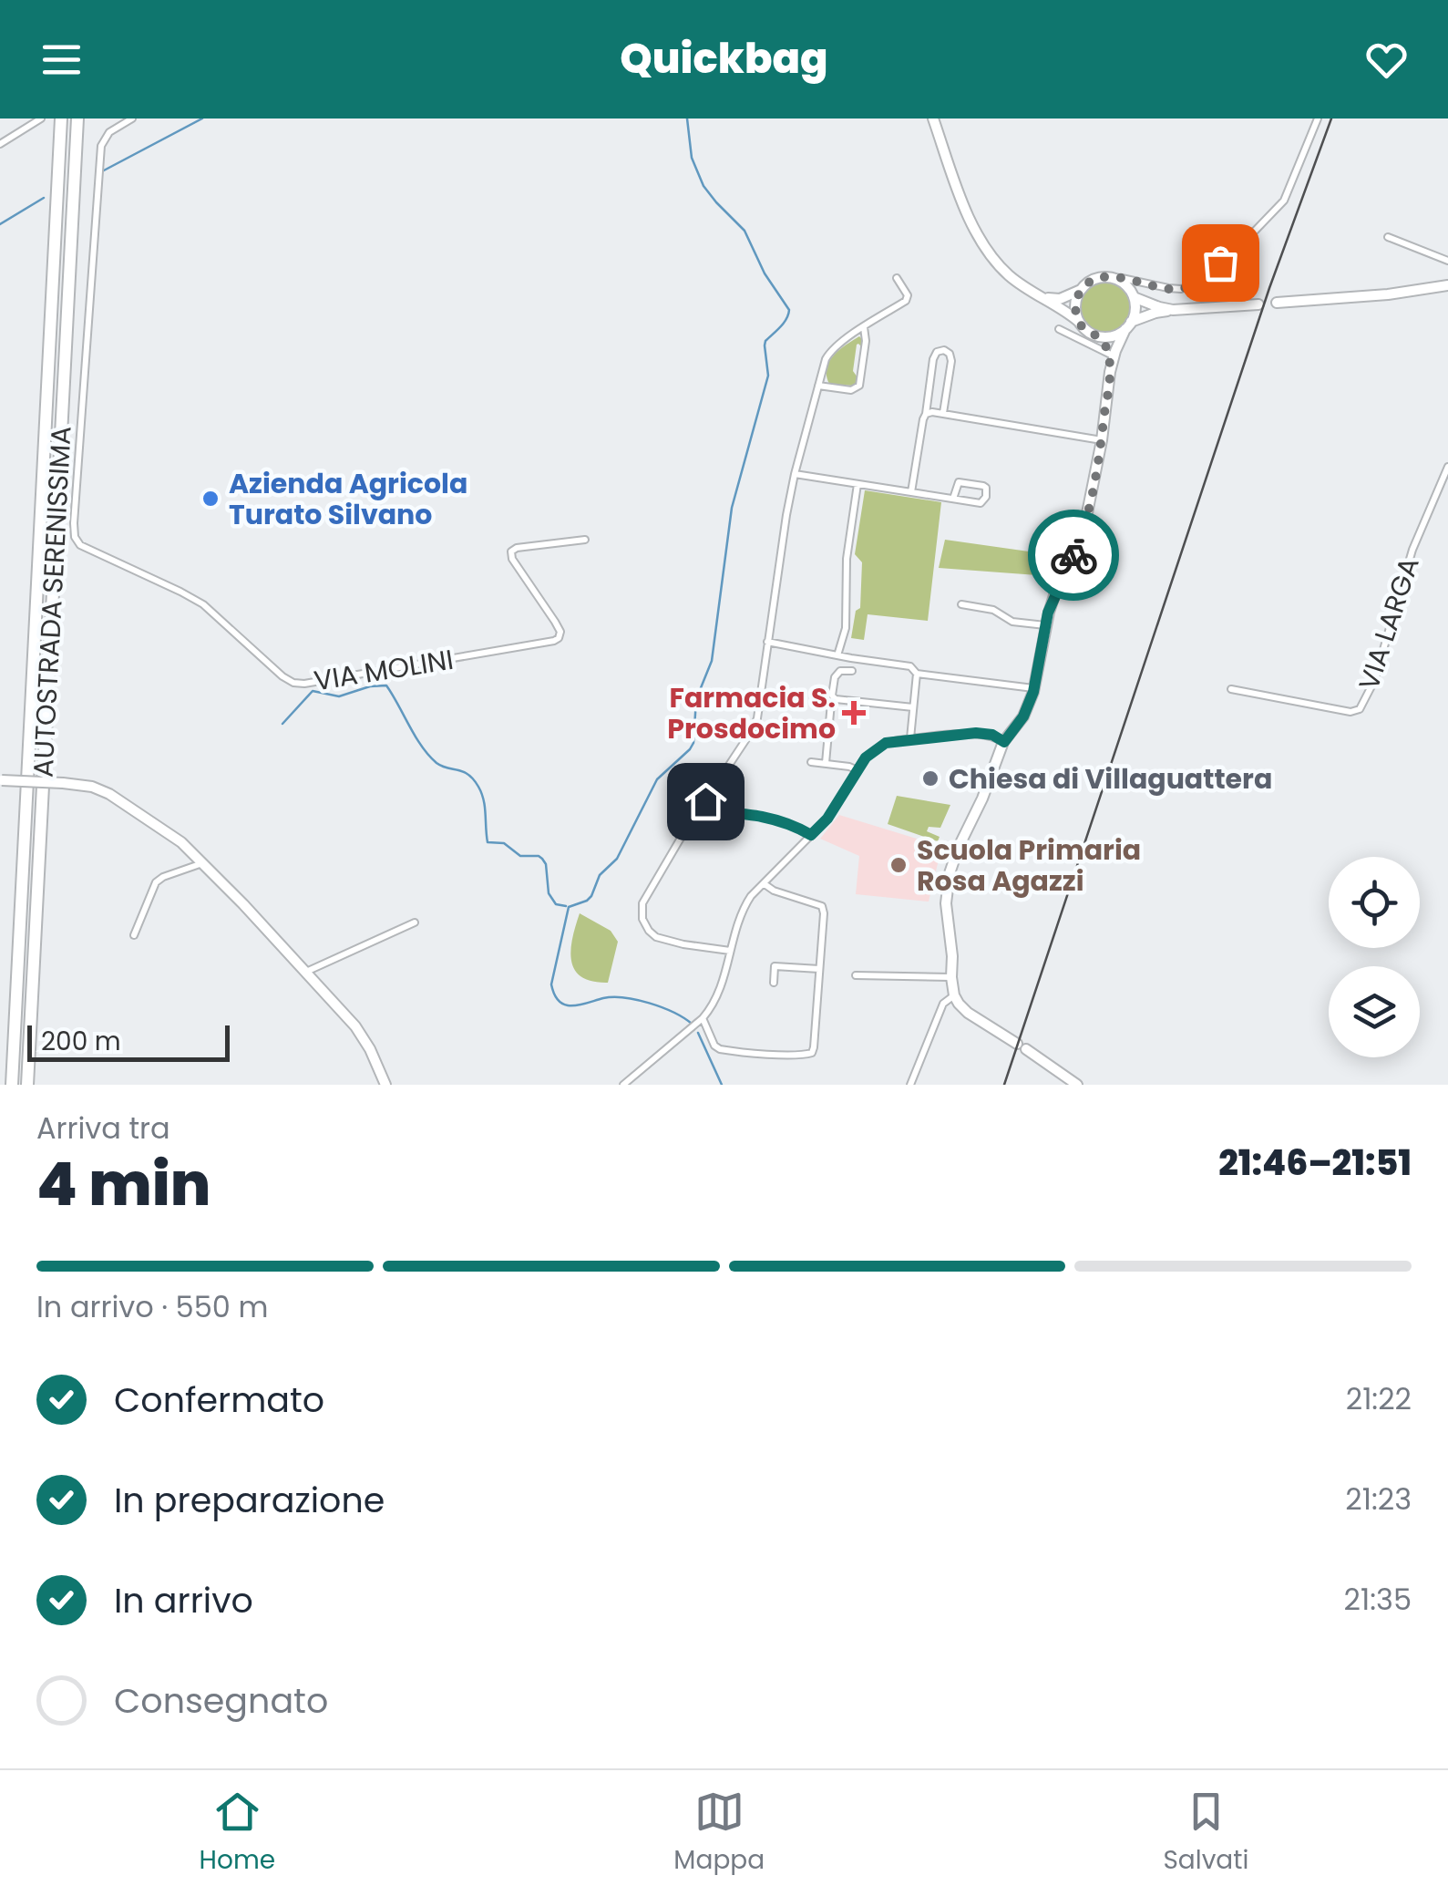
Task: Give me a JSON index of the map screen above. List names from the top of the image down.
{
  "streets": {
    "highway": ["AUTOSTRADA SERENISSIMA"],
    "street": ["VIA LARGA", "VIA MOLINI"]
  },
  "places": {
    "other": ["Azienda Agricola Turato Silvano", "Chiesa di Villaguattera", "Scuola Primaria Rosa Agazzi"],
    "health": ["Farmacia S. Prosdocimo"]
  },
  "scale_bar": "200 m",
  "page": {
    "header": "Quickbag",
    "scale": "200 m",
    "heading": ["4 min", "Arriva tra", "21:46–21:51"],
    "bar": "In arrivo · 550 m",
    "list": [
      ["Confermato", "21:22"],
      ["In preparazione", "21:23"],
      ["In arrivo", "21:35"],
      "Consegnato"
    ],
    "tabs": ["Home", "Mappa", "Salvati"]
  }
}
